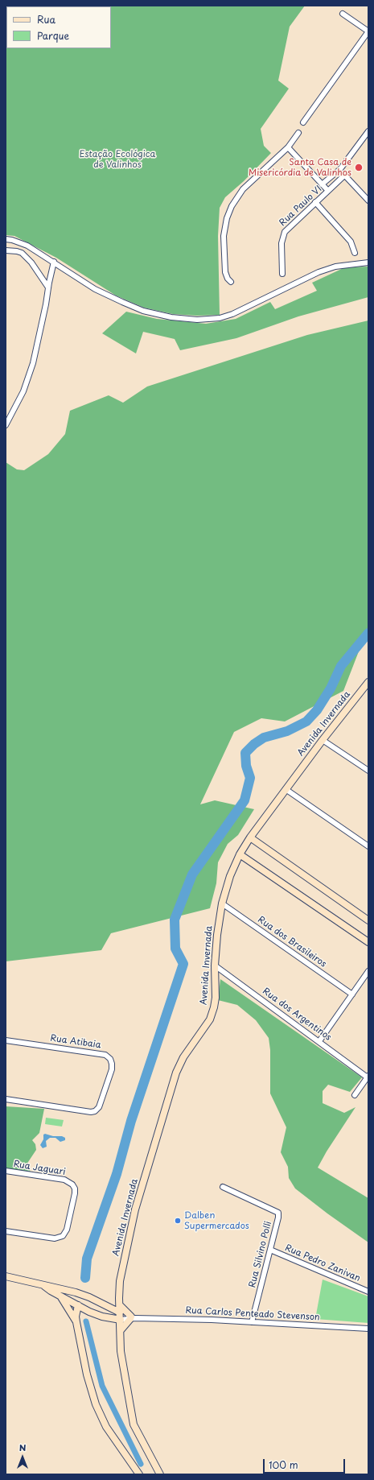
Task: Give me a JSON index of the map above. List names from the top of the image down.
{
  "streets": {
    "main road": ["Avenida Invernada", "Rua Carlos Penteado Stevenson"],
    "street": [
      "Rua Paulo VI",
      "Rua dos Brasileiros",
      "Rua dos Argentinos",
      "Rua Atibaia",
      "Rua Jaguari",
      "Rua Silvino Polli",
      "Rua Pedro Zanivan"
    ]
  },
  "crossings": [
    ["Avenida Invernada", "Rua dos Brasileiros"],
    ["Avenida Invernada", "Rua dos Argentinos"],
    ["Avenida Invernada", "Rua Carlos Penteado Stevenson"],
    ["Rua Silvino Polli", "Rua Pedro Zanivan"],
    ["Rua Silvino Polli", "Rua Carlos Penteado Stevenson"]
  ],
  "parks": ["Estação Ecológica de Valinhos"],
  "places": ["Santa Casa de Misericórdia de Valinhos", "Dalben Supermercados"],
  "legend": ["Rua", "Parque"],
  "scale_bar": "100 m",
  "north": "top"
}
